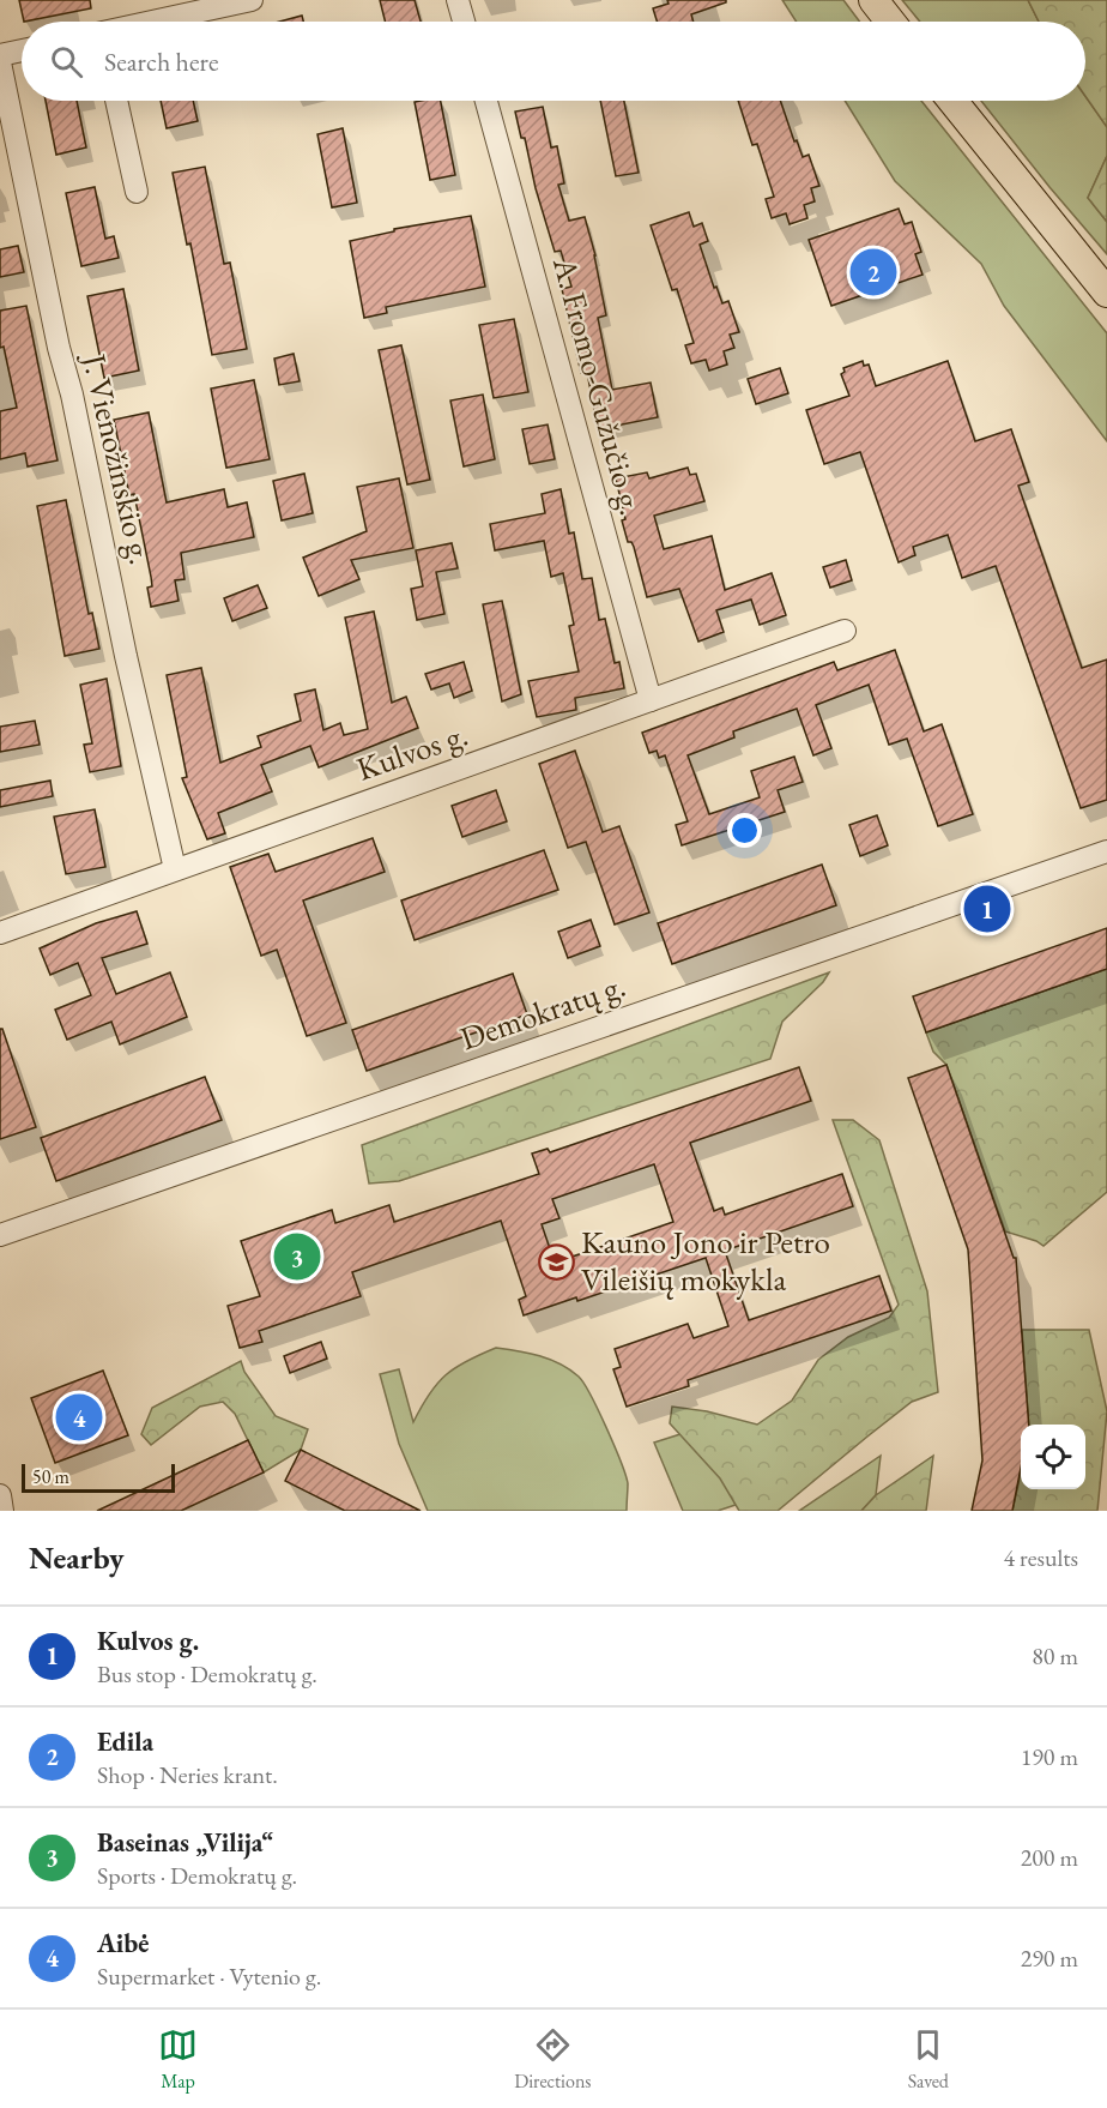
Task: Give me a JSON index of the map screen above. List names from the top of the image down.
{
  "streets": {
    "street": [
      "A. Fromo-Gužučio g.",
      "J. Vienožinskio g.",
      "Kulvos g.",
      "Demokratų g."
    ]
  },
  "crossings": [
    ["A. Fromo-Gužučio g.", "Kulvos g."],
    ["J. Vienožinskio g.", "Kulvos g."]
  ],
  "places": {
    "school or university": ["Kauno Jono ir Petro Vileišių mokykla"]
  },
  "scale_bar": "50 m",
  "page": {
    "search": "Search here",
    "pins": [
      "2",
      "1",
      "3",
      "4"
    ],
    "scale": "50 m",
    "heading": ["Nearby", "4 results"],
    "list": [
      {
        "mark": "1",
        "name": "Kulvos g.",
        "note": "Bus stop · Demokratų g.",
        "value": "80 m"
      },
      {
        "mark": "2",
        "name": "Edila",
        "note": "Shop · Neries krant.",
        "value": "190 m"
      },
      {
        "mark": "3",
        "name": "Baseinas „Vilija“",
        "note": "Sports · Demokratų g.",
        "value": "200 m"
      },
      {
        "mark": "4",
        "name": "Aibė",
        "note": "Supermarket · Vytenio g.",
        "value": "290 m"
      }
    ],
    "nav": ["Map", "Directions", "Saved"]
  }
}
